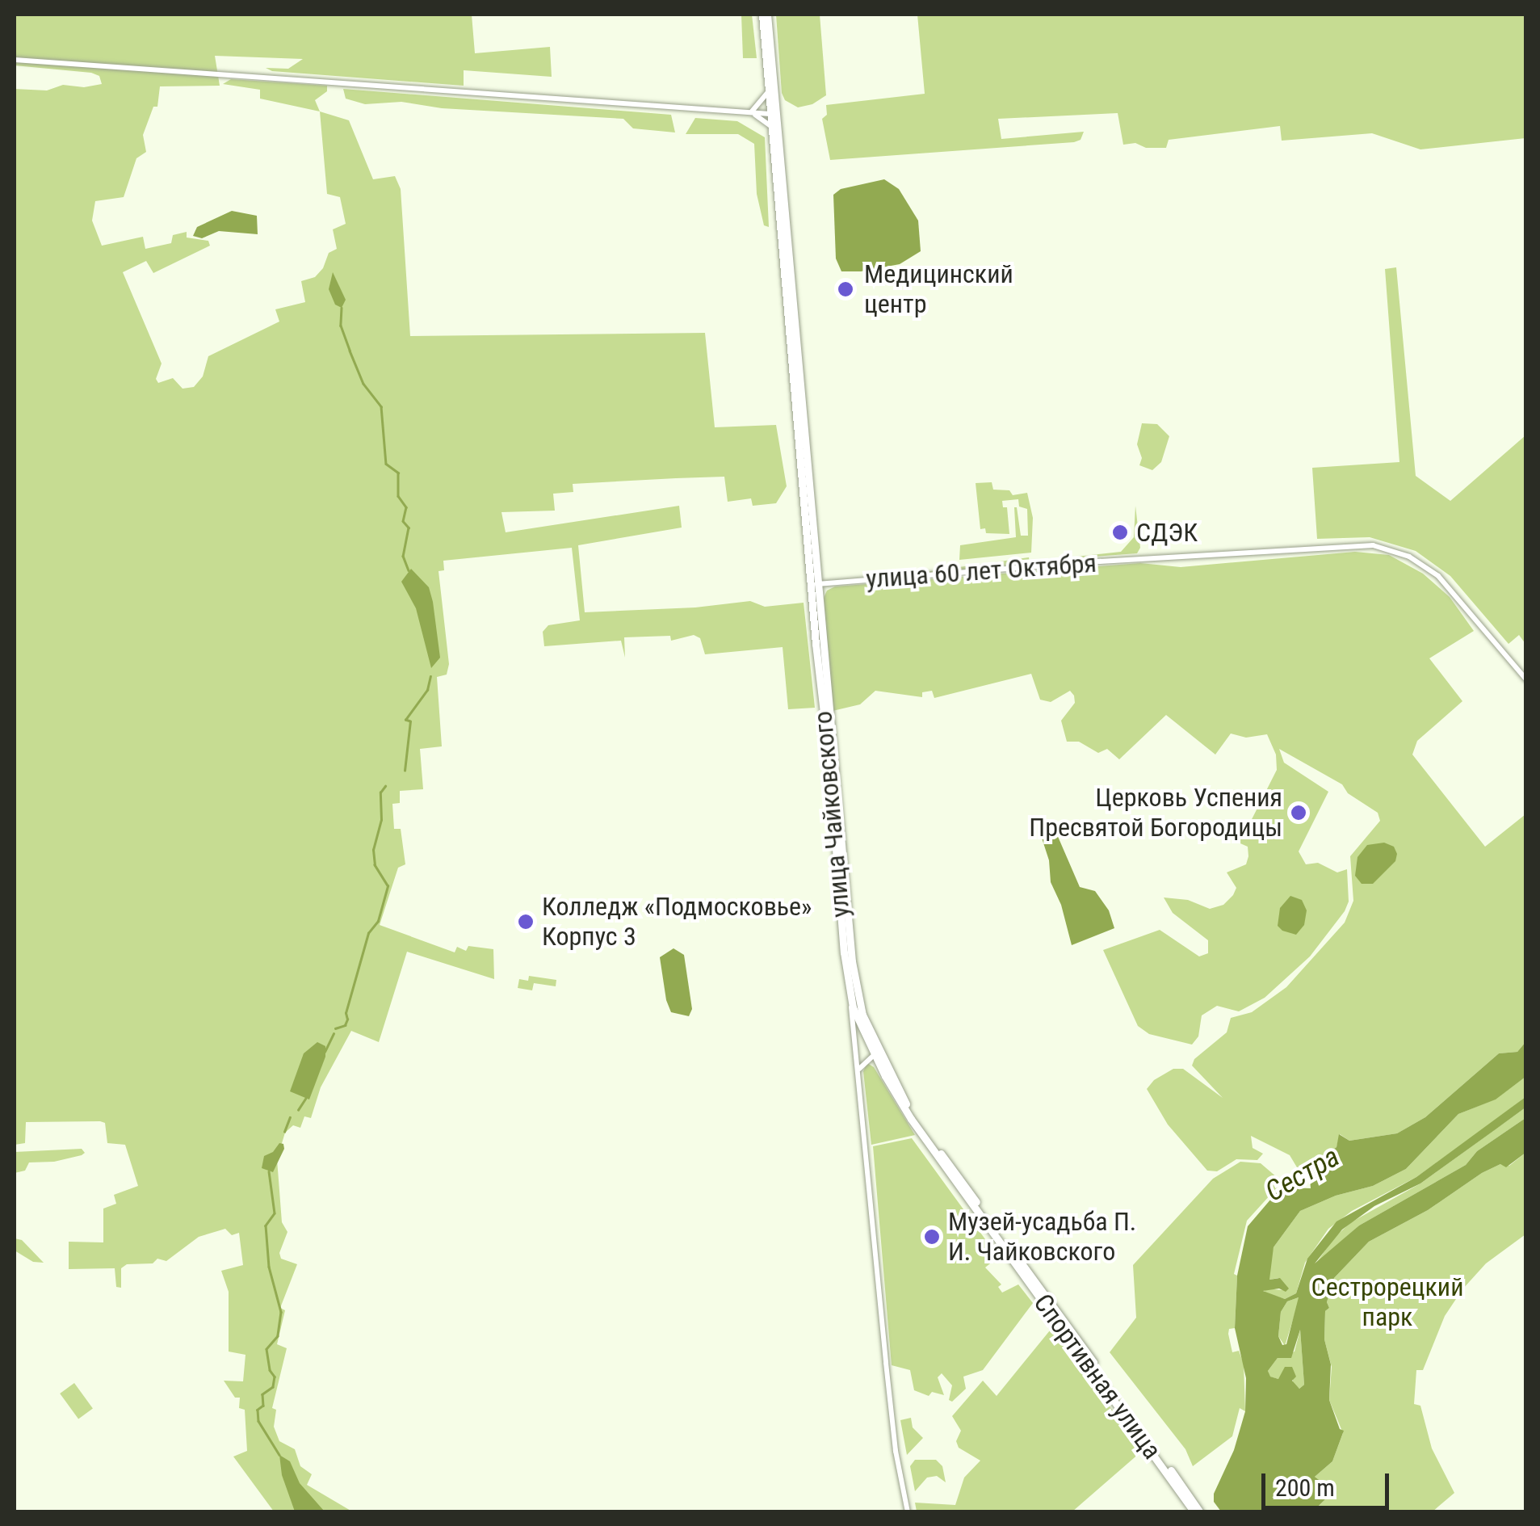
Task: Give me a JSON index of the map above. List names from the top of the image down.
{
  "streets": {
    "highway": ["улица Чайковского", "Спортивная улица"],
    "street": ["улица 60 лет Октября"]
  },
  "crossings": [
    ["улица 60 лет Октября", "улица Чайковского"],
    ["улица Чайковского", "Спортивная улица"]
  ],
  "water": ["Сестра"],
  "parks": ["Сестрорецкий парк"],
  "places": [
    "Медицинский центр",
    "СДЭК",
    "Церковь Успения Пресвятой Богородицы",
    "Колледж «Подмосковье» Корпус 3",
    "Музей-усадьба П. И. Чайковского"
  ],
  "scale_bar": "200 m"
}
